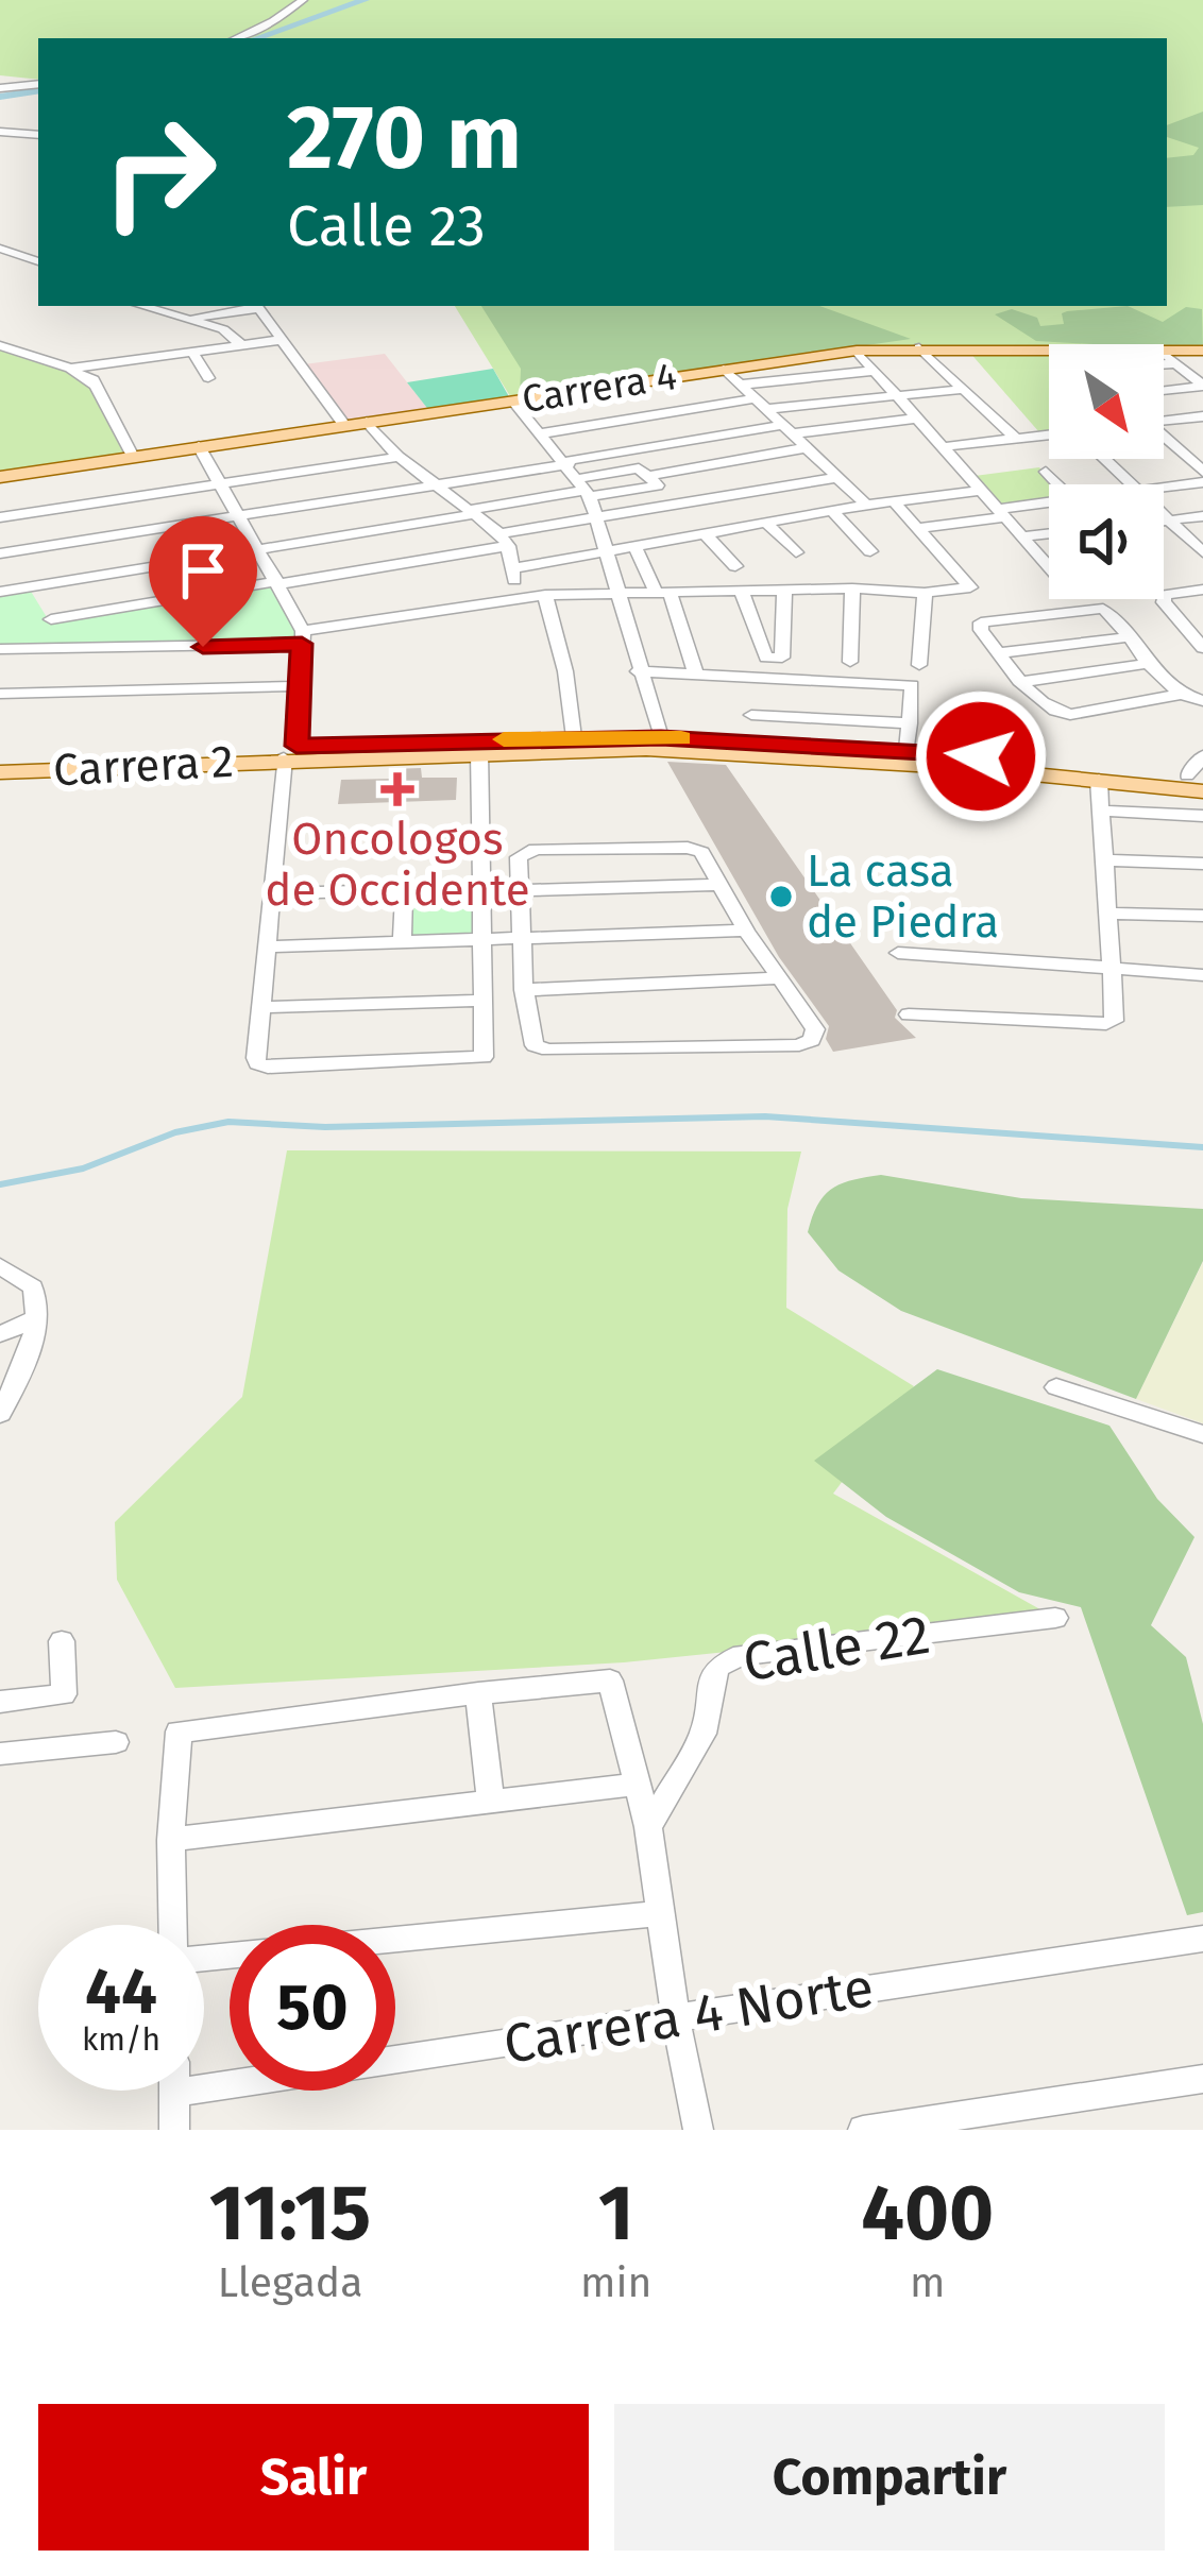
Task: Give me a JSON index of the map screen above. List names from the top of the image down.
{
  "streets": {
    "main road": ["Carrera 4", "Carrera 2"],
    "street": ["Calle 22", "Carrera 4 Norte"]
  },
  "places": {
    "health": ["Oncologos de Occidente"],
    "other": ["La casa de Piedra"]
  },
  "north": "bottom right",
  "page": {
    "turn": ["270 m", "Calle 23"],
    "speed": "44 km/h",
    "limit": "50",
    "eta": [
      "11:15",
      "Llegada",
      "1",
      "min",
      "400",
      "m"
    ],
    "buttons": ["Salir", "Compartir"]
  }
}
